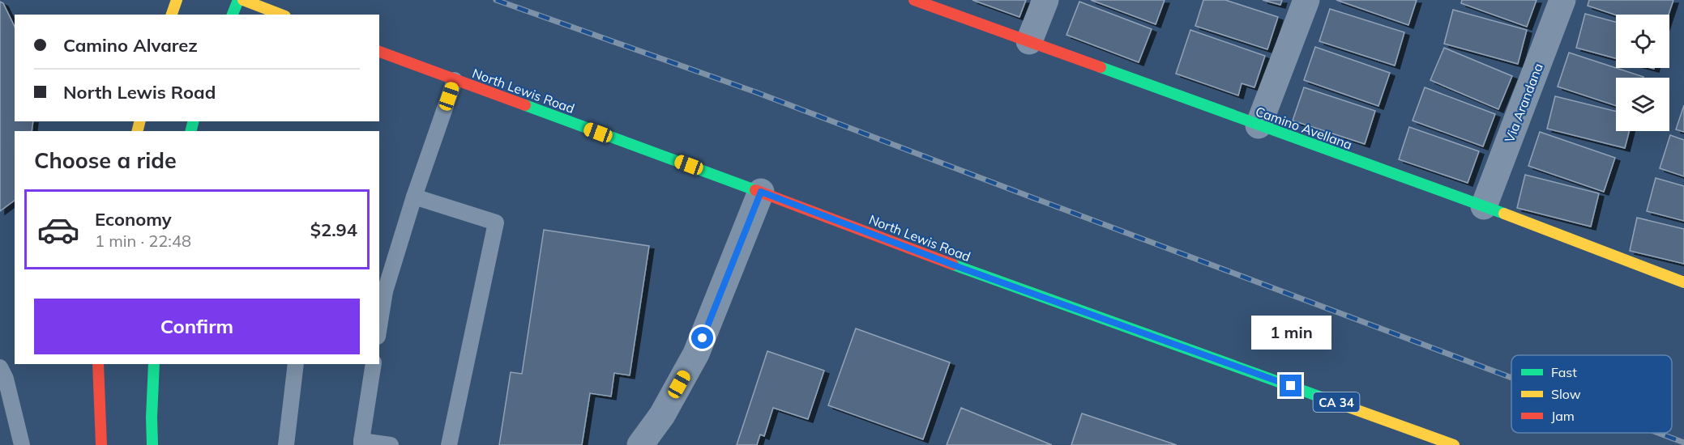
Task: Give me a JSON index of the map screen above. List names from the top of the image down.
{
  "streets": {
    "main road": ["North Lewis Road", "Camino Avellana", "CA 34"],
    "street": ["Via Arandana"]
  },
  "crossings": [
    ["Via Arandana", "Camino Avellana"]
  ],
  "legend": ["Fast", "Slow", "Jam"],
  "page": {
    "banner": ["Camino Alvarez", "North Lewis Road"],
    "heading": "Choose a ride",
    "list": [
      {
        "name": "Economy",
        "note": "1 min · 22:48",
        "value": "$2.94"
      }
    ],
    "buttons": "Confirm",
    "bubble": "1 min"
  }
}
